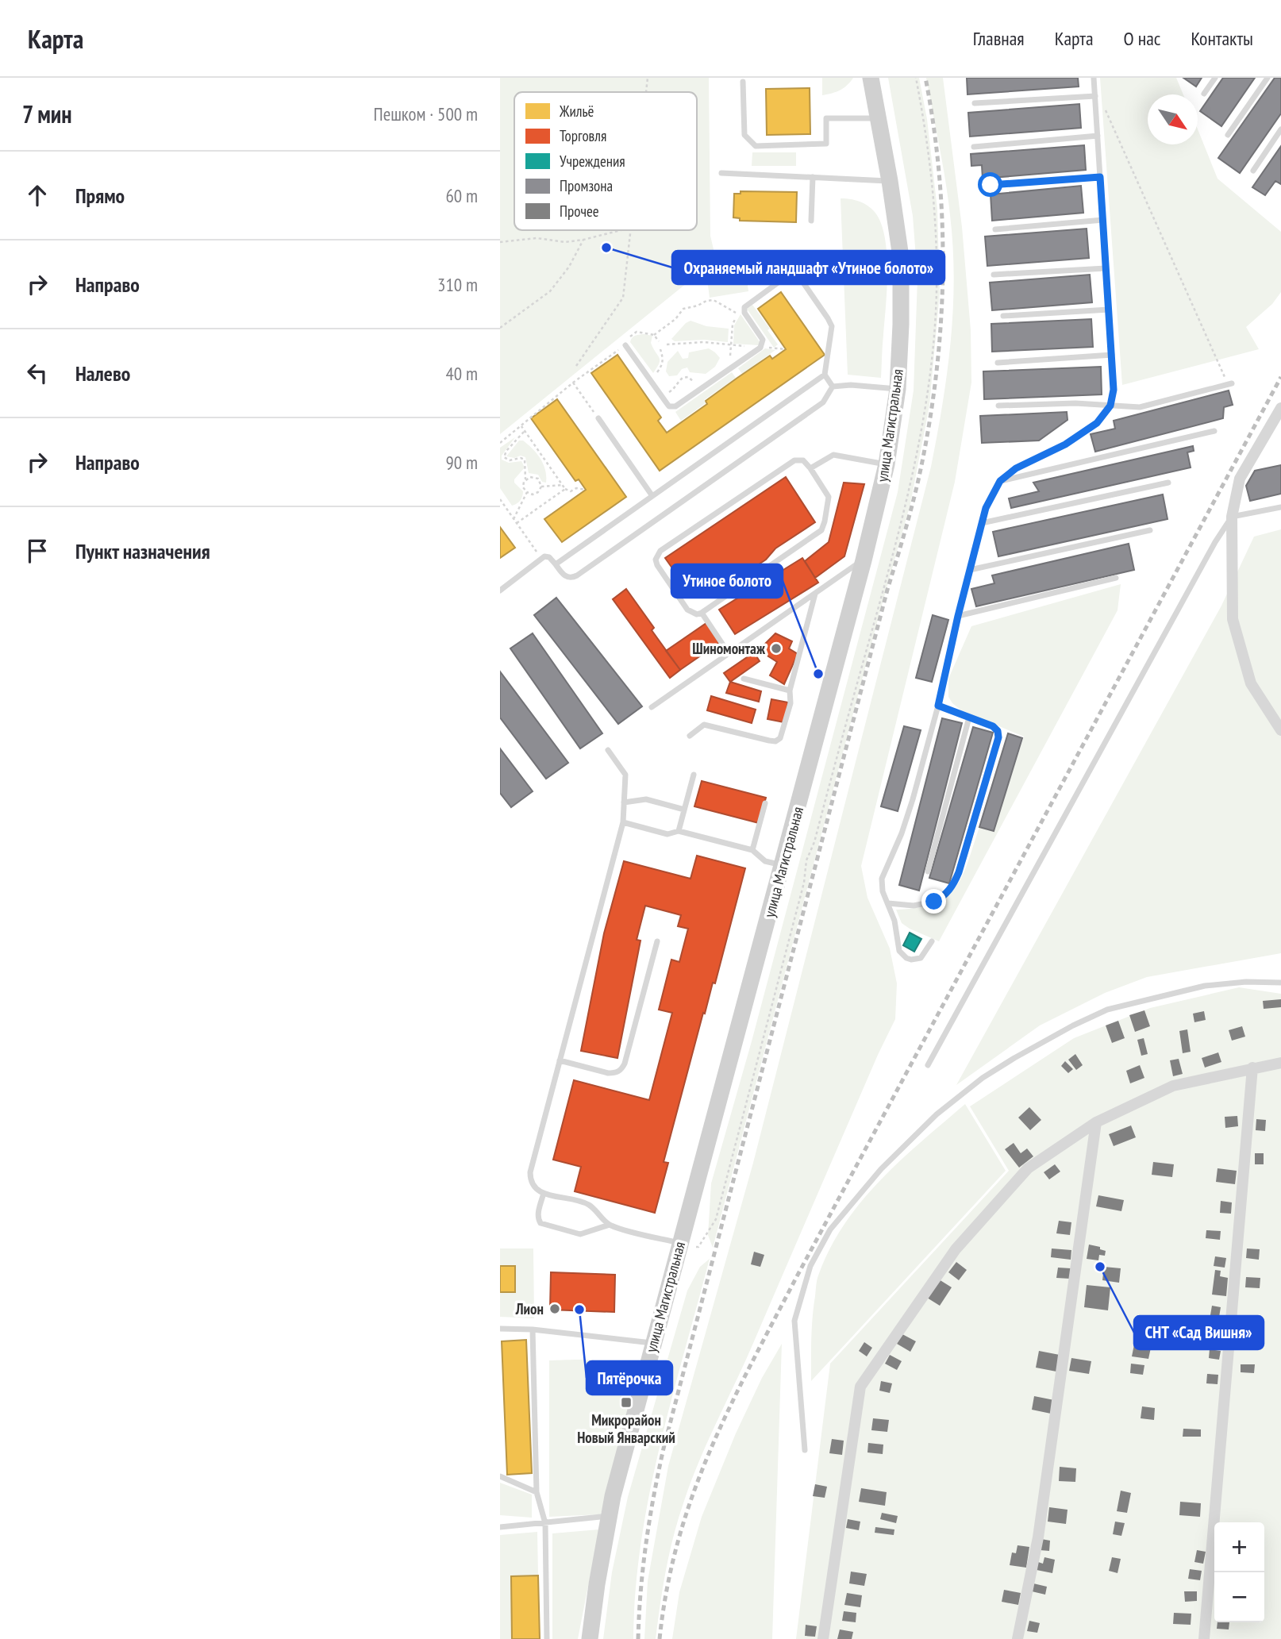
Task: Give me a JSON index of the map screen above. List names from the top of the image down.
{
  "streets": {
    "main road": ["улица Магистральная"]
  },
  "places": {
    "other": [
      "Охраняемый ландшафт «Утиное болото»",
      "Шиномонтаж",
      "Утиное болото",
      "СНТ «Сад Вишня»",
      "Лион",
      "Пятёрочка"
    ],
    "transit": ["Микрорайон Новый Январский"]
  },
  "legend": [
    "Жильё",
    "Торговля",
    "Учреждения",
    "Промзона",
    "Прочее"
  ],
  "north": "bottom right",
  "page": {
    "header": "Карта",
    "nav": [
      "Главная",
      "Карта",
      "О нас",
      "Контакты"
    ],
    "heading": ["7 мин", "Пешком · 500 m"],
    "list": [
      ["Прямо", "60 m"],
      ["Направо", "310 m"],
      ["Налево", "40 m"],
      ["Направо", "90 m"],
      "Пункт назначения"
    ],
    "map_buttons": ["+", "−"]
  }
}
